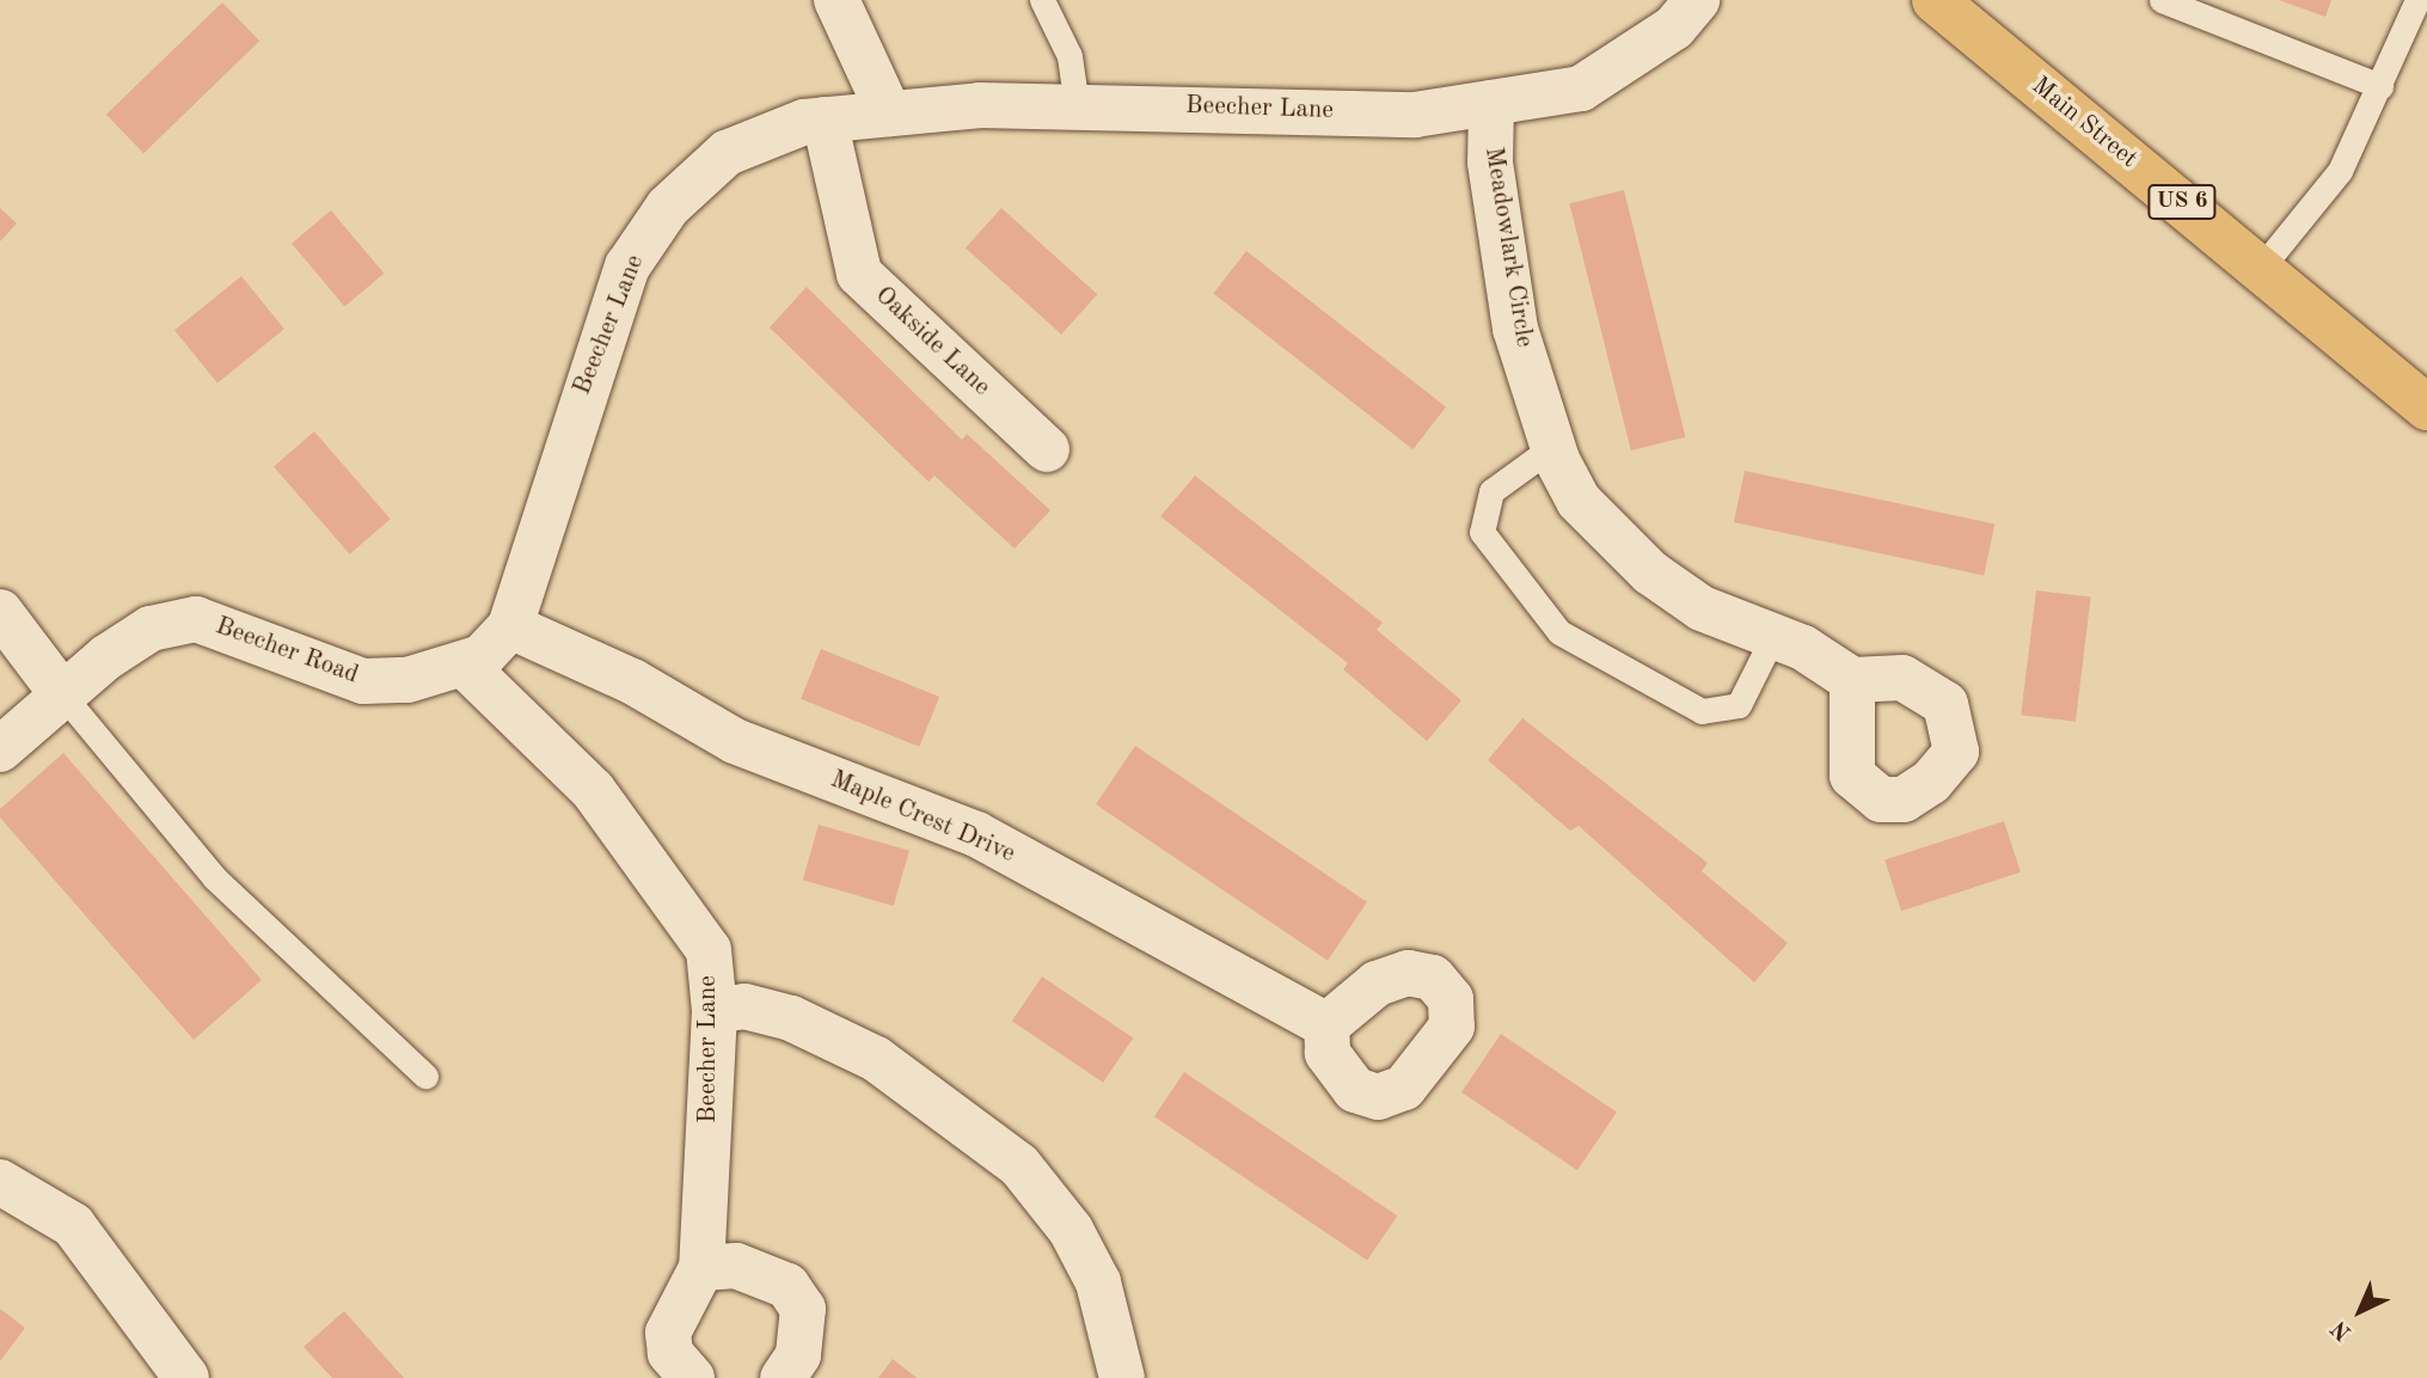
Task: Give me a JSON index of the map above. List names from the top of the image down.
{
  "streets": {
    "main road": ["Main Street", "US 6"],
    "street": [
      "Beecher Lane",
      "Meadowlark Circle",
      "Oakside Lane",
      "Beecher Road",
      "Maple Crest Drive"
    ]
  },
  "crossings": [
    ["Beecher Lane", "Meadowlark Circle"],
    ["Beecher Lane", "Oakside Lane"],
    ["Beecher Lane", "Beecher Road"],
    ["Beecher Lane", "Maple Crest Drive"]
  ],
  "north": "bottom left"
}
